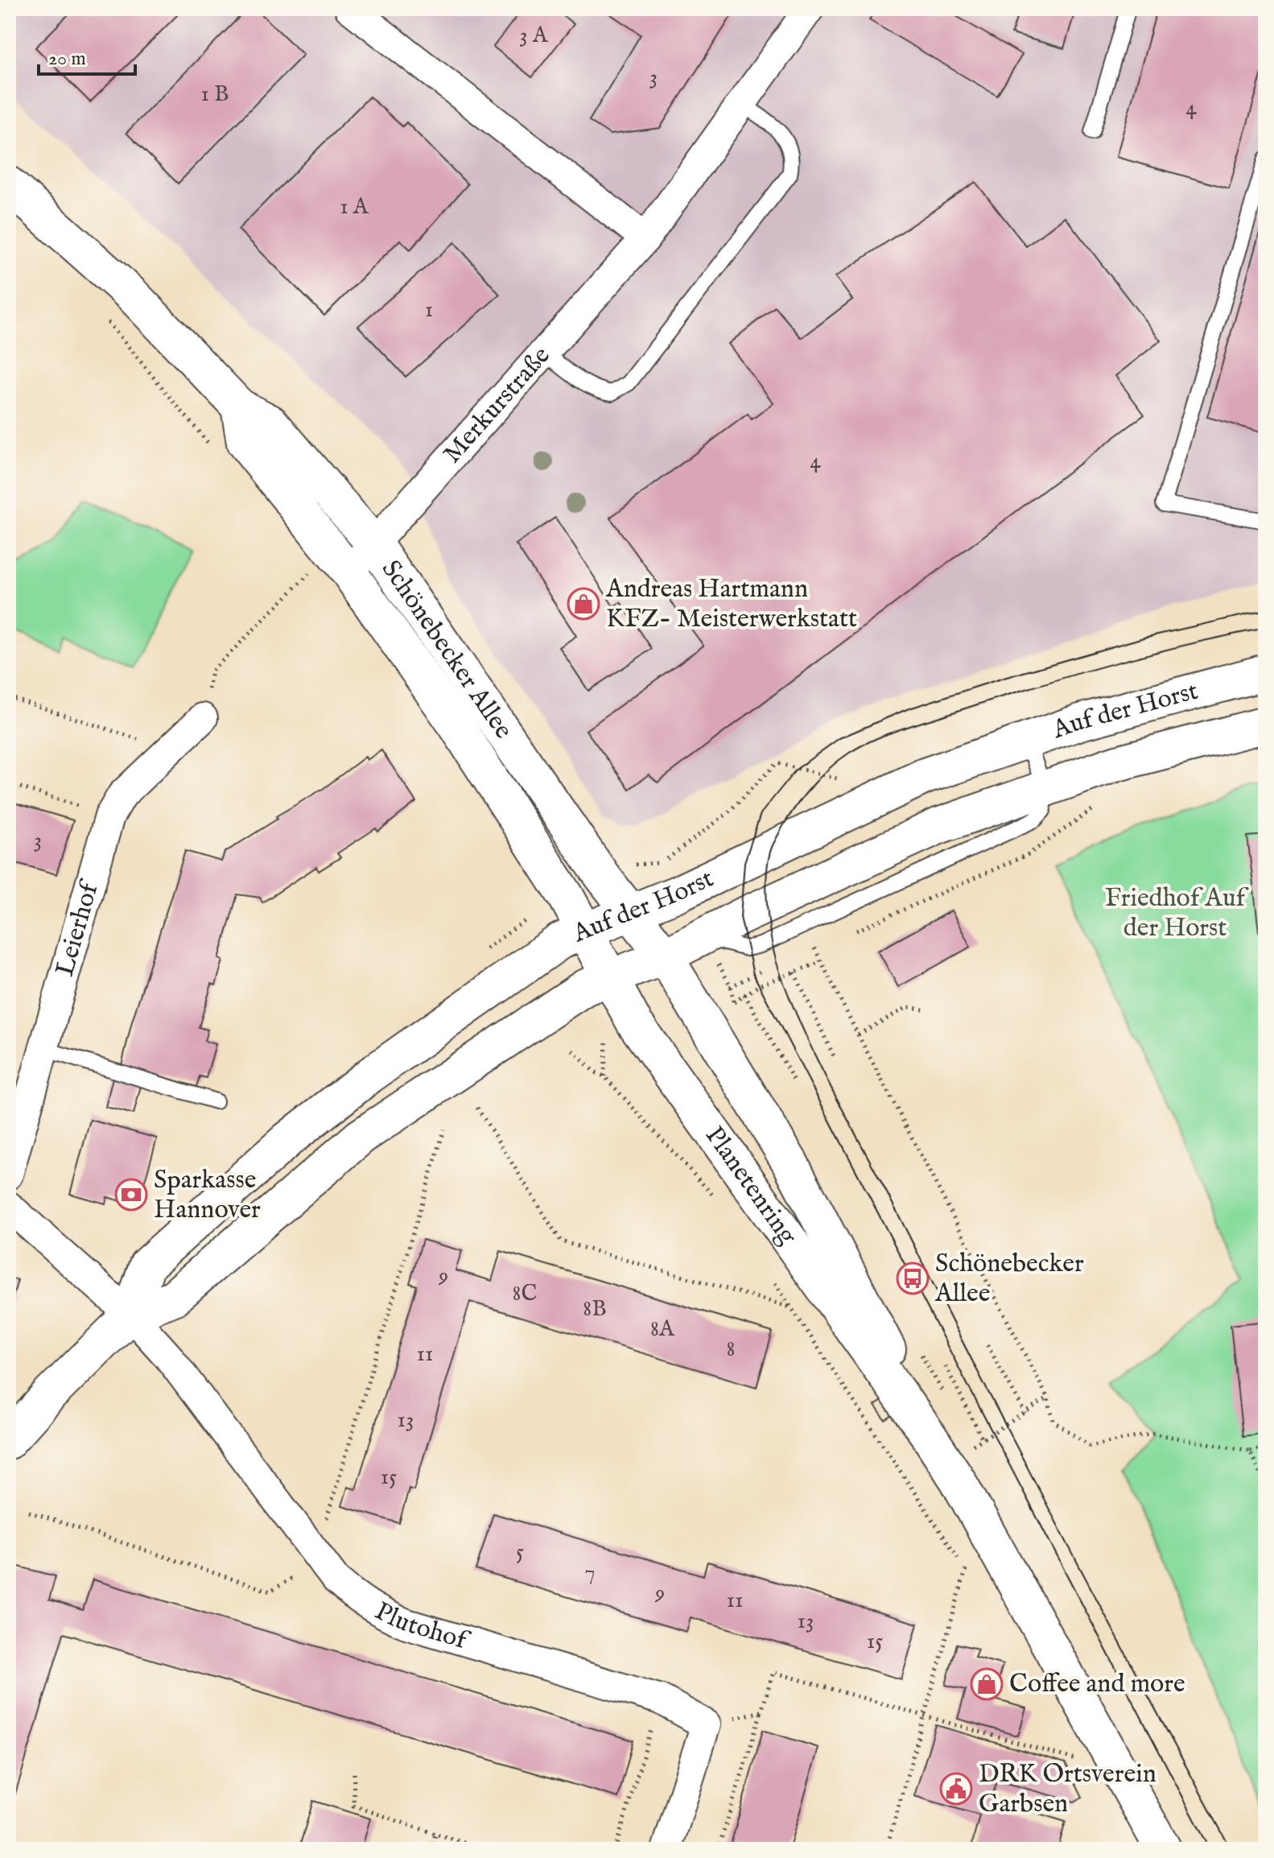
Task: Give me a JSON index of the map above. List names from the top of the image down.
{
  "streets": {
    "street": [
      "Merkurstraße",
      "Schönebecker Allee",
      "Auf der Horst",
      "Leierhof",
      "Planetenring",
      "Plutohof"
    ]
  },
  "crossings": [
    ["Merkurstraße", "Schönebecker Allee"],
    ["Schönebecker Allee", "Auf der Horst"],
    ["Schönebecker Allee", "Planetenring"],
    ["Auf der Horst", "Planetenring"],
    ["Auf der Horst", "Plutohof"]
  ],
  "parks": ["Friedhof Auf der Horst"],
  "places": {
    "shop": ["Andreas Hartmann KFZ- Meisterwerkstatt", "Coffee and more"],
    "bank": ["Sparkasse Hannover"],
    "bus stop": ["Schönebecker Allee"],
    "public building": ["DRK Ortsverein Garbsen"]
  },
  "house_numbers": [
    "3 A",
    "3",
    "1 B",
    "4",
    "1 A",
    "1",
    "4",
    "3",
    "9",
    "8C",
    "8B",
    "8A",
    "8",
    "11",
    "13",
    "15",
    "5",
    "7",
    "9",
    "11",
    "13",
    "15"
  ],
  "scale_bar": "20 m"
}
